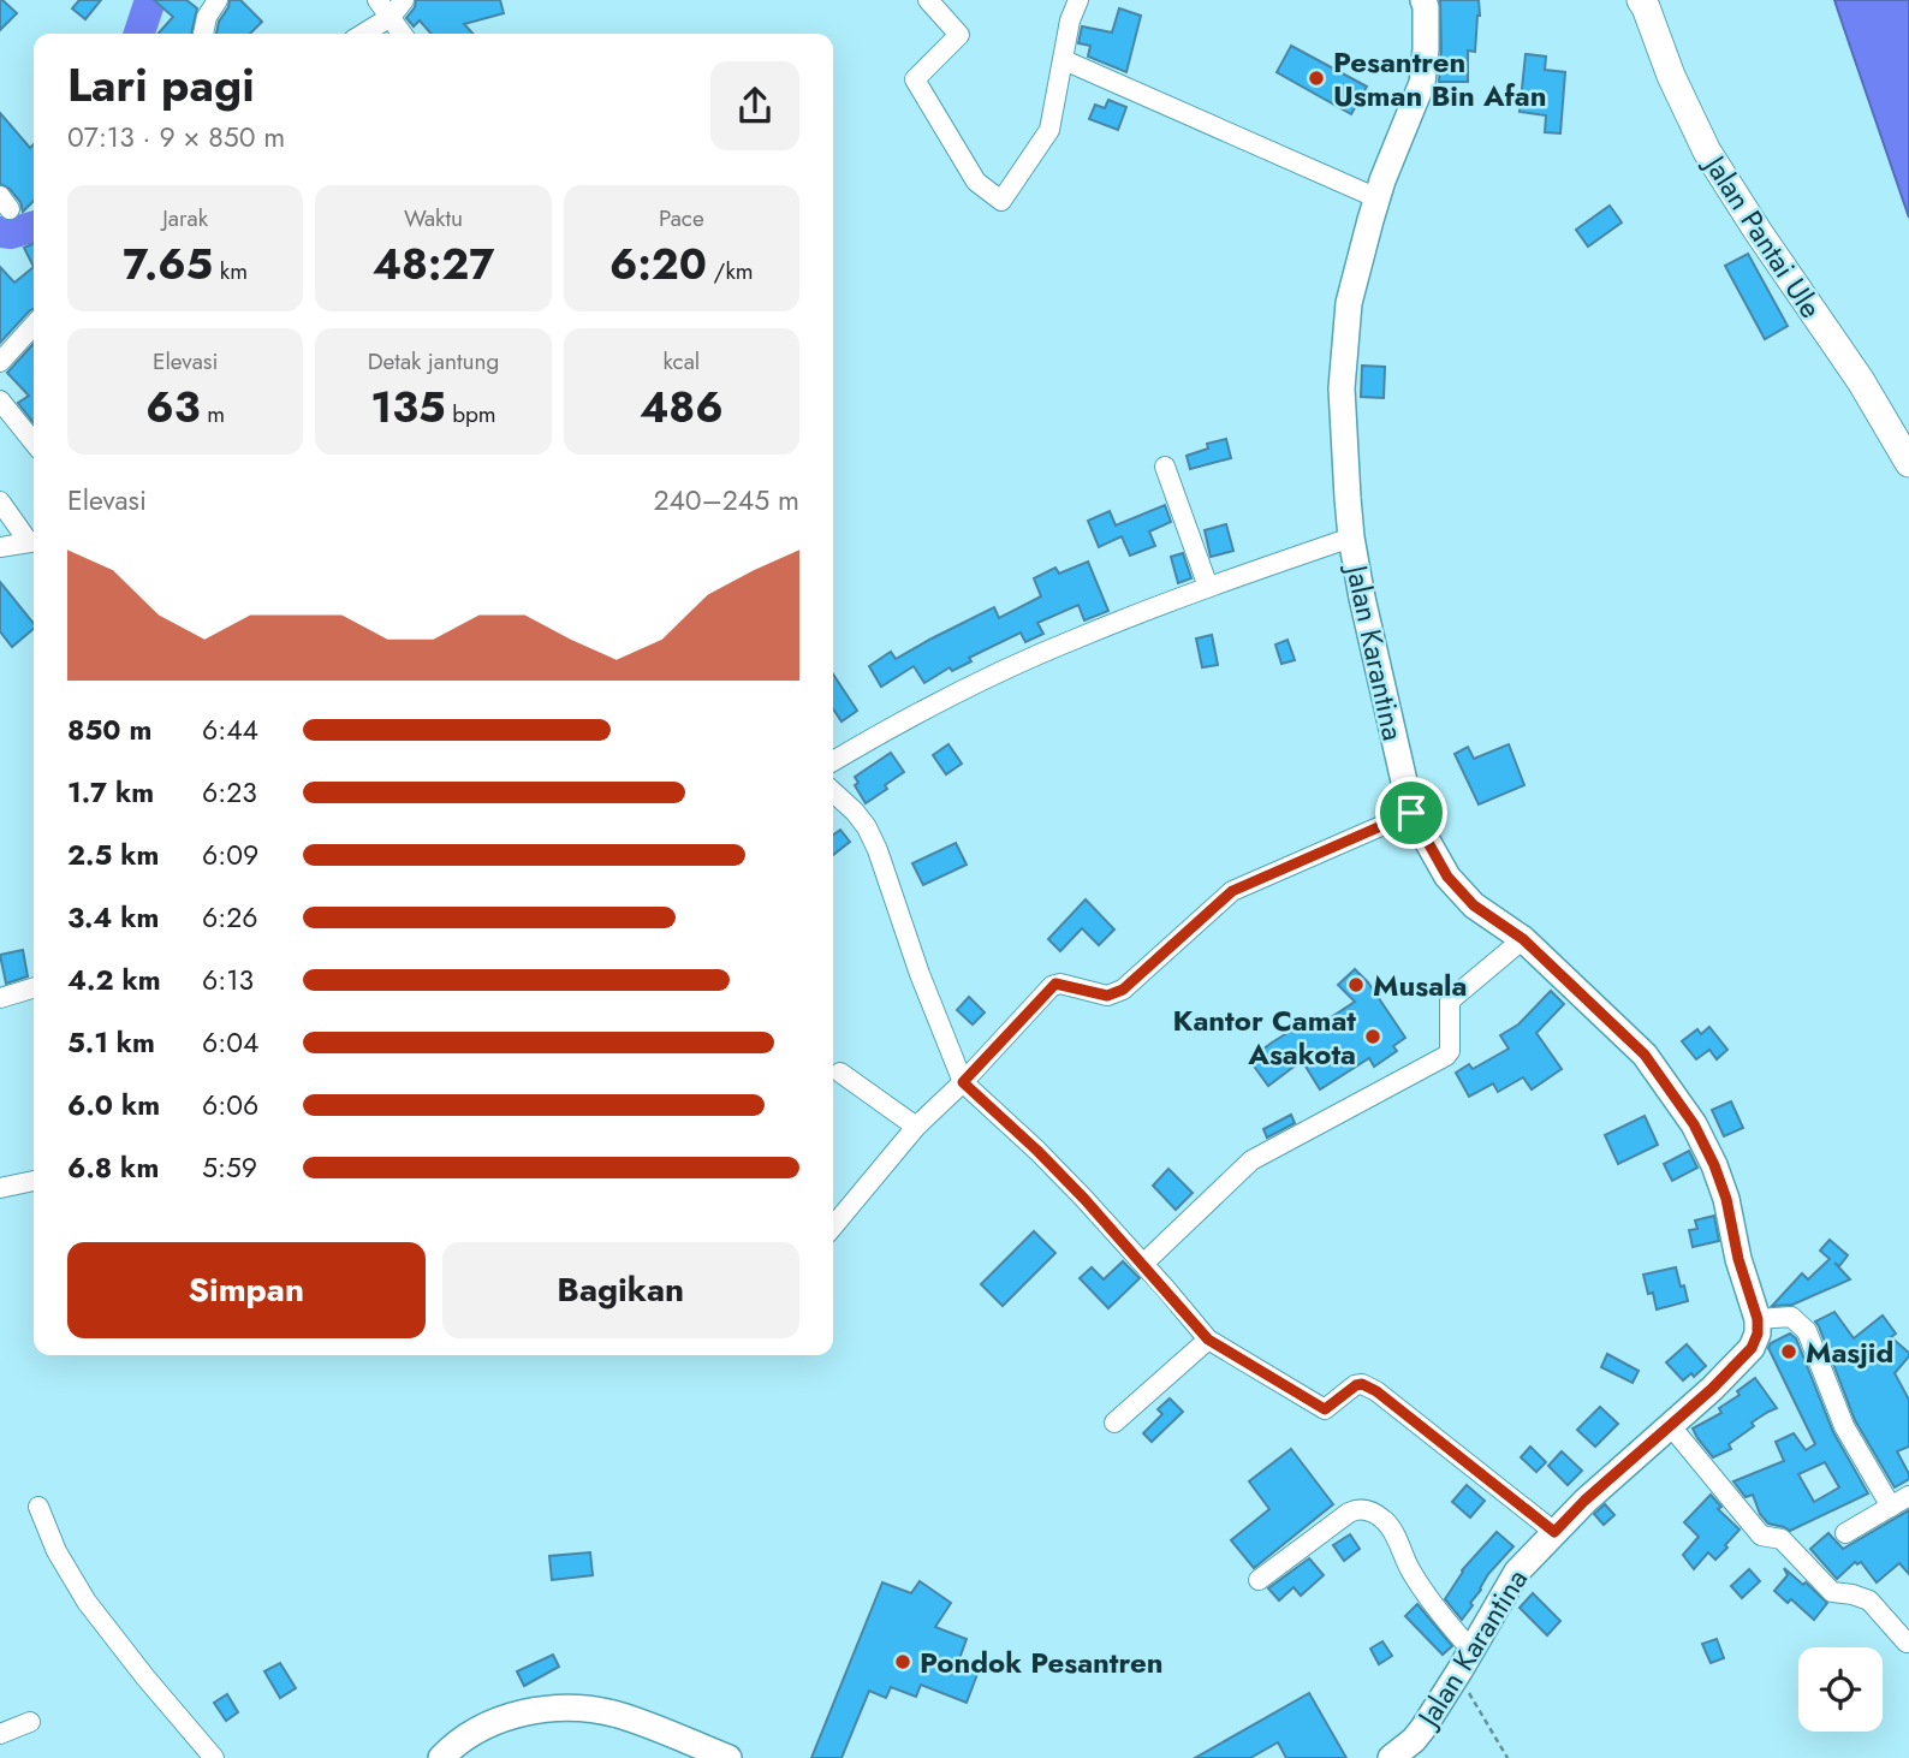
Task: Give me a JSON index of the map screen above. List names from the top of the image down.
{
  "streets": {
    "main road": ["Jalan Pantai Ule"],
    "street": ["Jalan Karantina"]
  },
  "places": [
    "Pesantren Usman Bin Afan",
    "Musala",
    "Kantor Camat Asakota",
    "Masjid",
    "Pondok Pesantren"
  ],
  "page": {
    "heading": ["Lari pagi", "07:13 · 9 × 850 m"],
    "stats": [
      ["Jarak", "7.65 km"],
      ["Waktu", "48:27"],
      ["Pace", "6:20 /km"],
      ["Elevasi", "63 m"],
      ["Detak jantung", "135 bpm"],
      ["kcal", "486"]
    ],
    "chart": ["Elevasi", "240–245 m"],
    "list": [
      {
        "name": "850 m",
        "note": "6:44"
      },
      {
        "name": "1.7 km",
        "note": "6:23"
      },
      {
        "name": "2.5 km",
        "note": "6:09"
      },
      {
        "name": "3.4 km",
        "note": "6:26"
      },
      {
        "name": "4.2 km",
        "note": "6:13"
      },
      {
        "name": "5.1 km",
        "note": "6:04"
      },
      {
        "name": "6.0 km",
        "note": "6:06"
      },
      {
        "name": "6.8 km",
        "note": "5:59"
      }
    ],
    "buttons": ["Simpan", "Bagikan"]
  }
}
